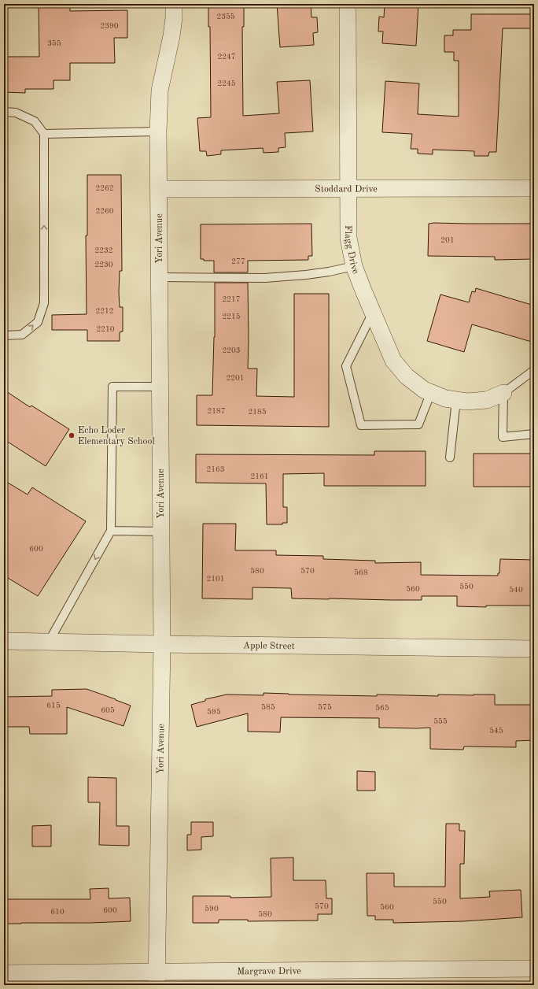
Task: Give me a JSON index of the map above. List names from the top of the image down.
{
  "streets": {
    "street": [
      "Stoddard Drive",
      "Yori Avenue",
      "Flagg Drive",
      "Apple Street",
      "Margrave Drive"
    ]
  },
  "crossings": [
    ["Stoddard Drive", "Yori Avenue"],
    ["Stoddard Drive", "Flagg Drive"],
    ["Yori Avenue", "Apple Street"],
    ["Yori Avenue", "Margrave Drive"]
  ],
  "places": ["Echo Loder Elementary School"],
  "house_numbers": [
    "2355",
    "2390",
    "355",
    "2247",
    "2245",
    "2262",
    "2260",
    "201",
    "2232",
    "277",
    "2230",
    "2217",
    "2212",
    "2215",
    "2210",
    "2203",
    "2201",
    "2187",
    "2185",
    "2163",
    "2161",
    "600",
    "580",
    "570",
    "568",
    "2101",
    "550",
    "560",
    "540",
    "615",
    "585",
    "575",
    "565",
    "605",
    "595",
    "555",
    "545",
    "550",
    "570",
    "560",
    "590",
    "600",
    "610",
    "580"
  ]
}
